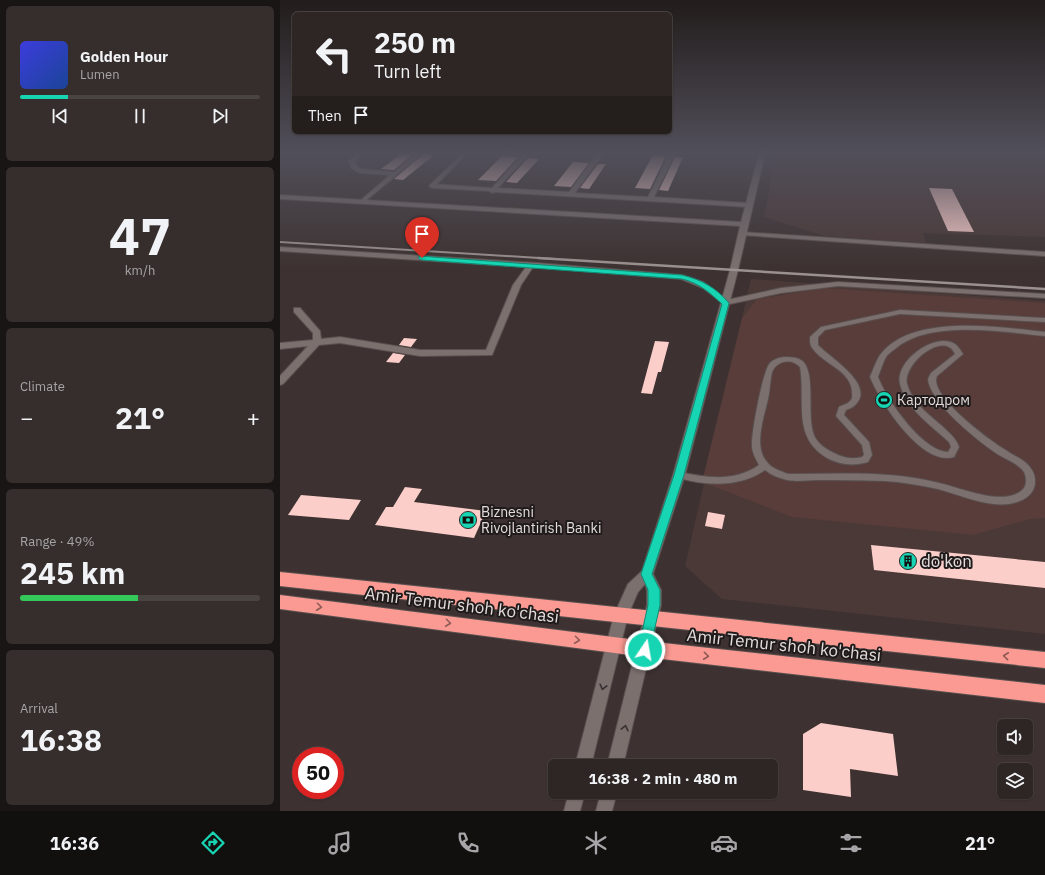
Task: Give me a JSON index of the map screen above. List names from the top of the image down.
{
  "streets": {
    "highway": ["Amir Temur shoh ko'chasi"]
  },
  "places": {
    "sports": ["Картодром"],
    "bank": ["Biznesni Rivojlantirish Banki"],
    "building": ["do'kon"]
  },
  "page": {
    "turn": ["250 m", "Turn left"],
    "song": ["Golden Hour", "Lumen"],
    "then": "Then",
    "tile": [
      ["47", "km/h"],
      "Climate",
      ["Range · 49%", "245 km"],
      ["Arrival", "16:38"]
    ],
    "heat": ["−", "21°", "+"],
    "limit": "50",
    "trip": "16:38 · 2 min · 480 m",
    "tabs": ["16:36", "21°"]
  }
}
